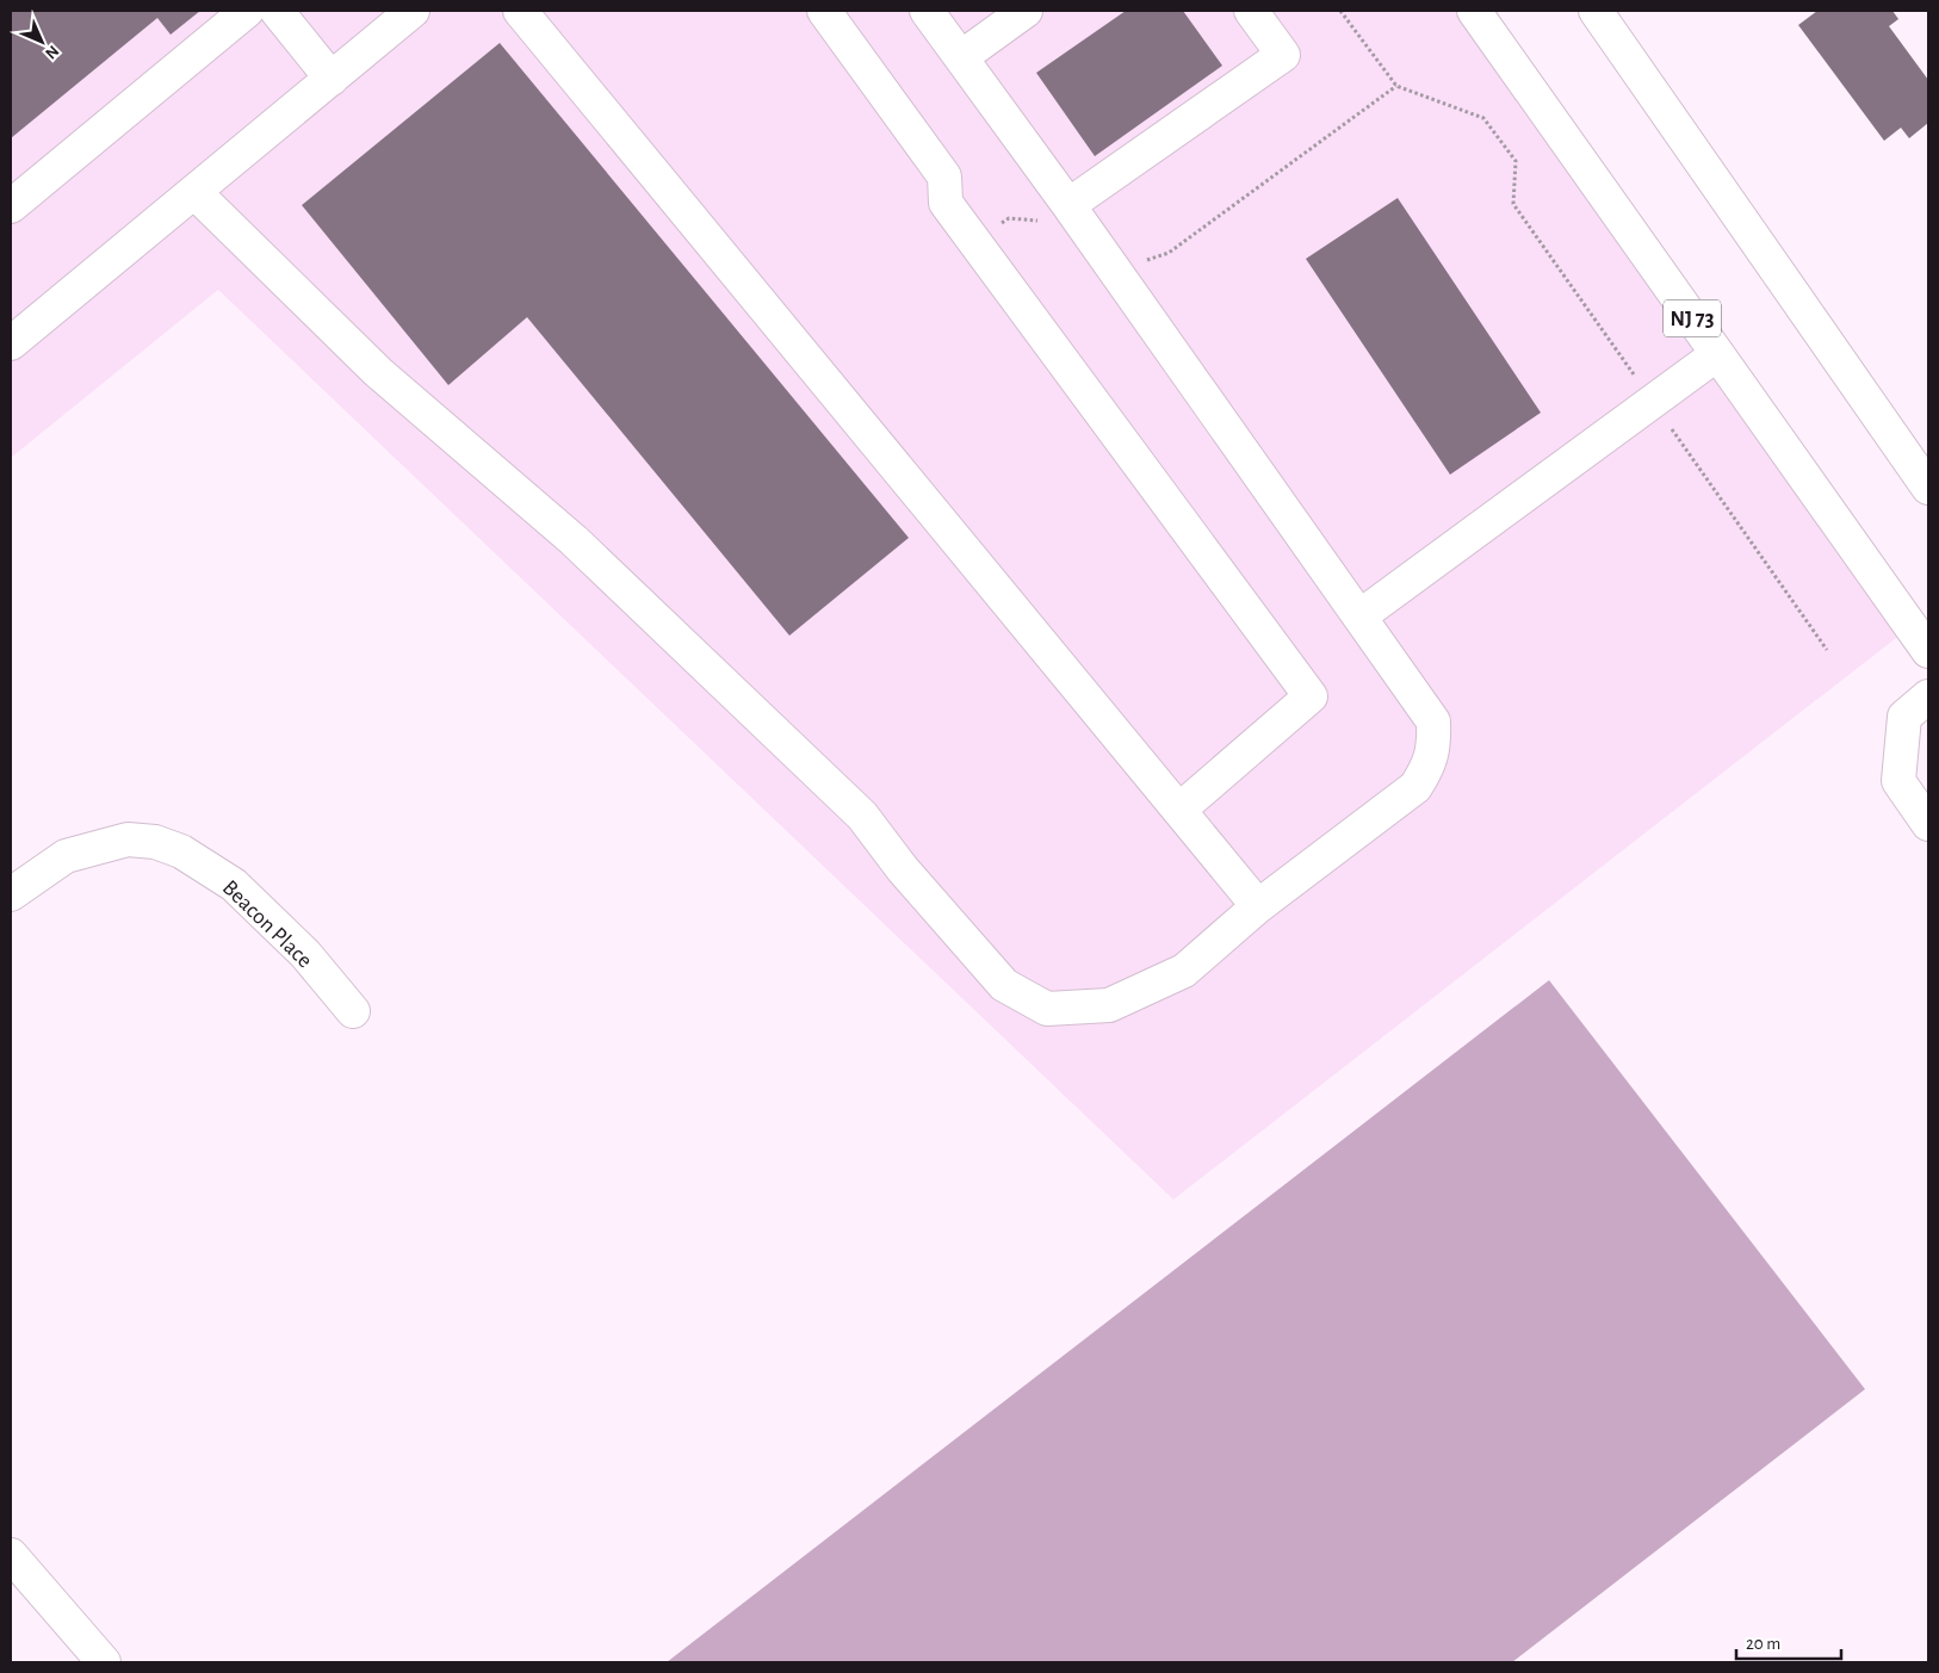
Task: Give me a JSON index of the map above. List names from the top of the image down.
{
  "streets": {
    "main road": ["NJ 73", "Beacon Place"]
  },
  "scale_bar": "20 m",
  "north": "bottom right"
}
